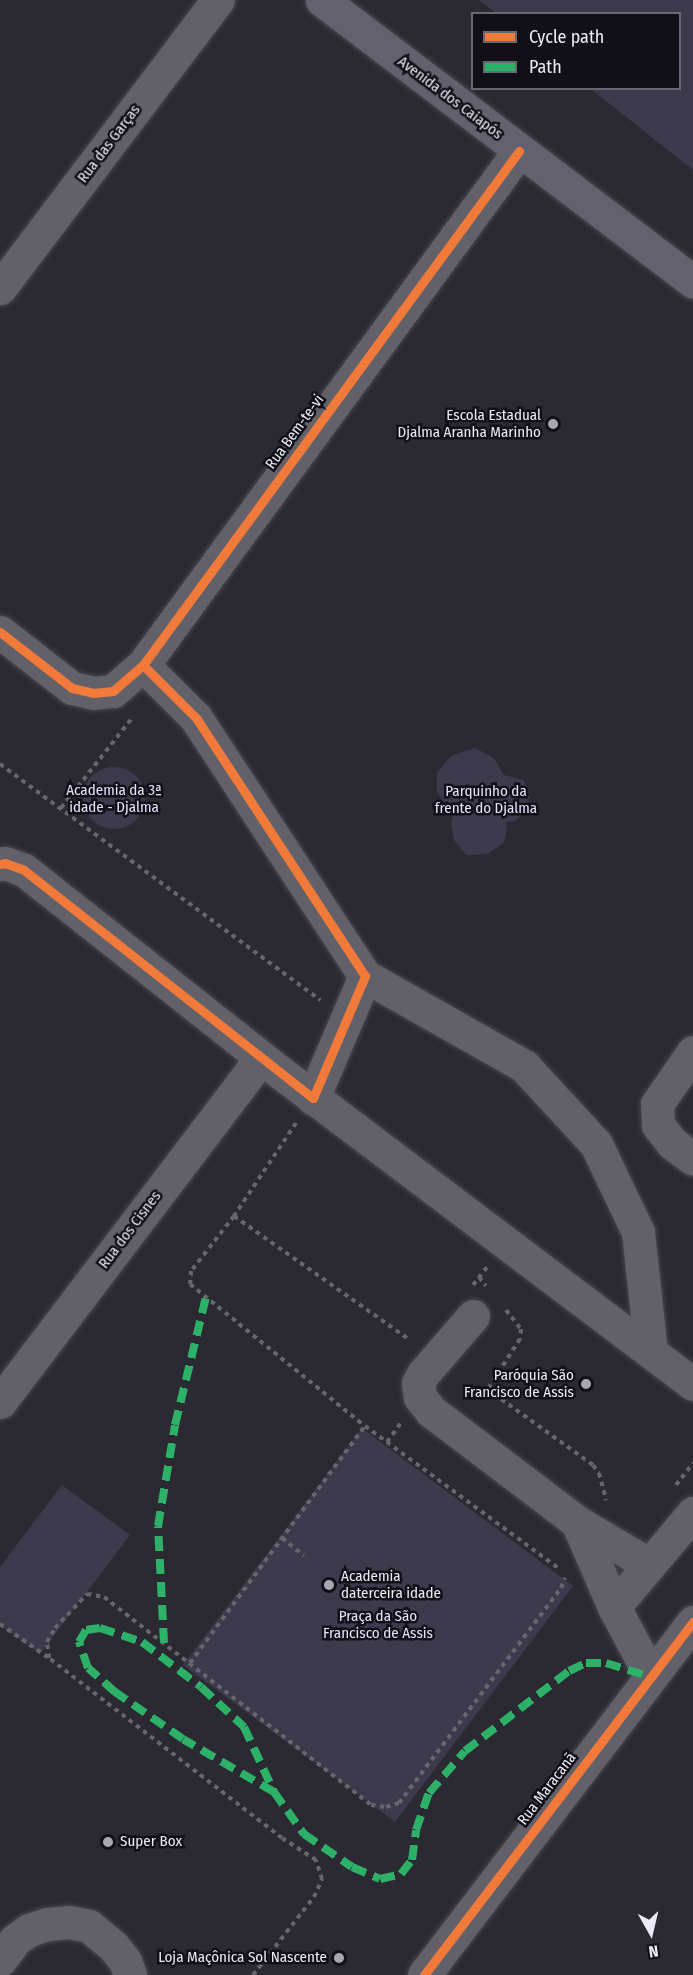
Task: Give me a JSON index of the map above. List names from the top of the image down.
{
  "streets": {
    "main road": ["Avenida dos Caiapós"],
    "street": [
      "Rua das Garças",
      "Rua Bem-te-vi",
      "Rua dos Cisnes",
      "Rua Maracanã"
    ]
  },
  "crossings": [
    ["Avenida dos Caiapós", "Rua Bem-te-vi"]
  ],
  "parks": ["Academia da 3ª idade - Djalma", "Parquinho da frente do Djalma", "Praça da São Francisco de Assis"],
  "places": [
    "Escola Estadual Djalma Aranha Marinho",
    "Paróquia São Francisco de Assis",
    "Academia daterceira idade",
    "Super Box",
    "Loja Maçônica Sol Nascente"
  ],
  "legend": ["Cycle path", "Path"],
  "north": "bottom"
}
